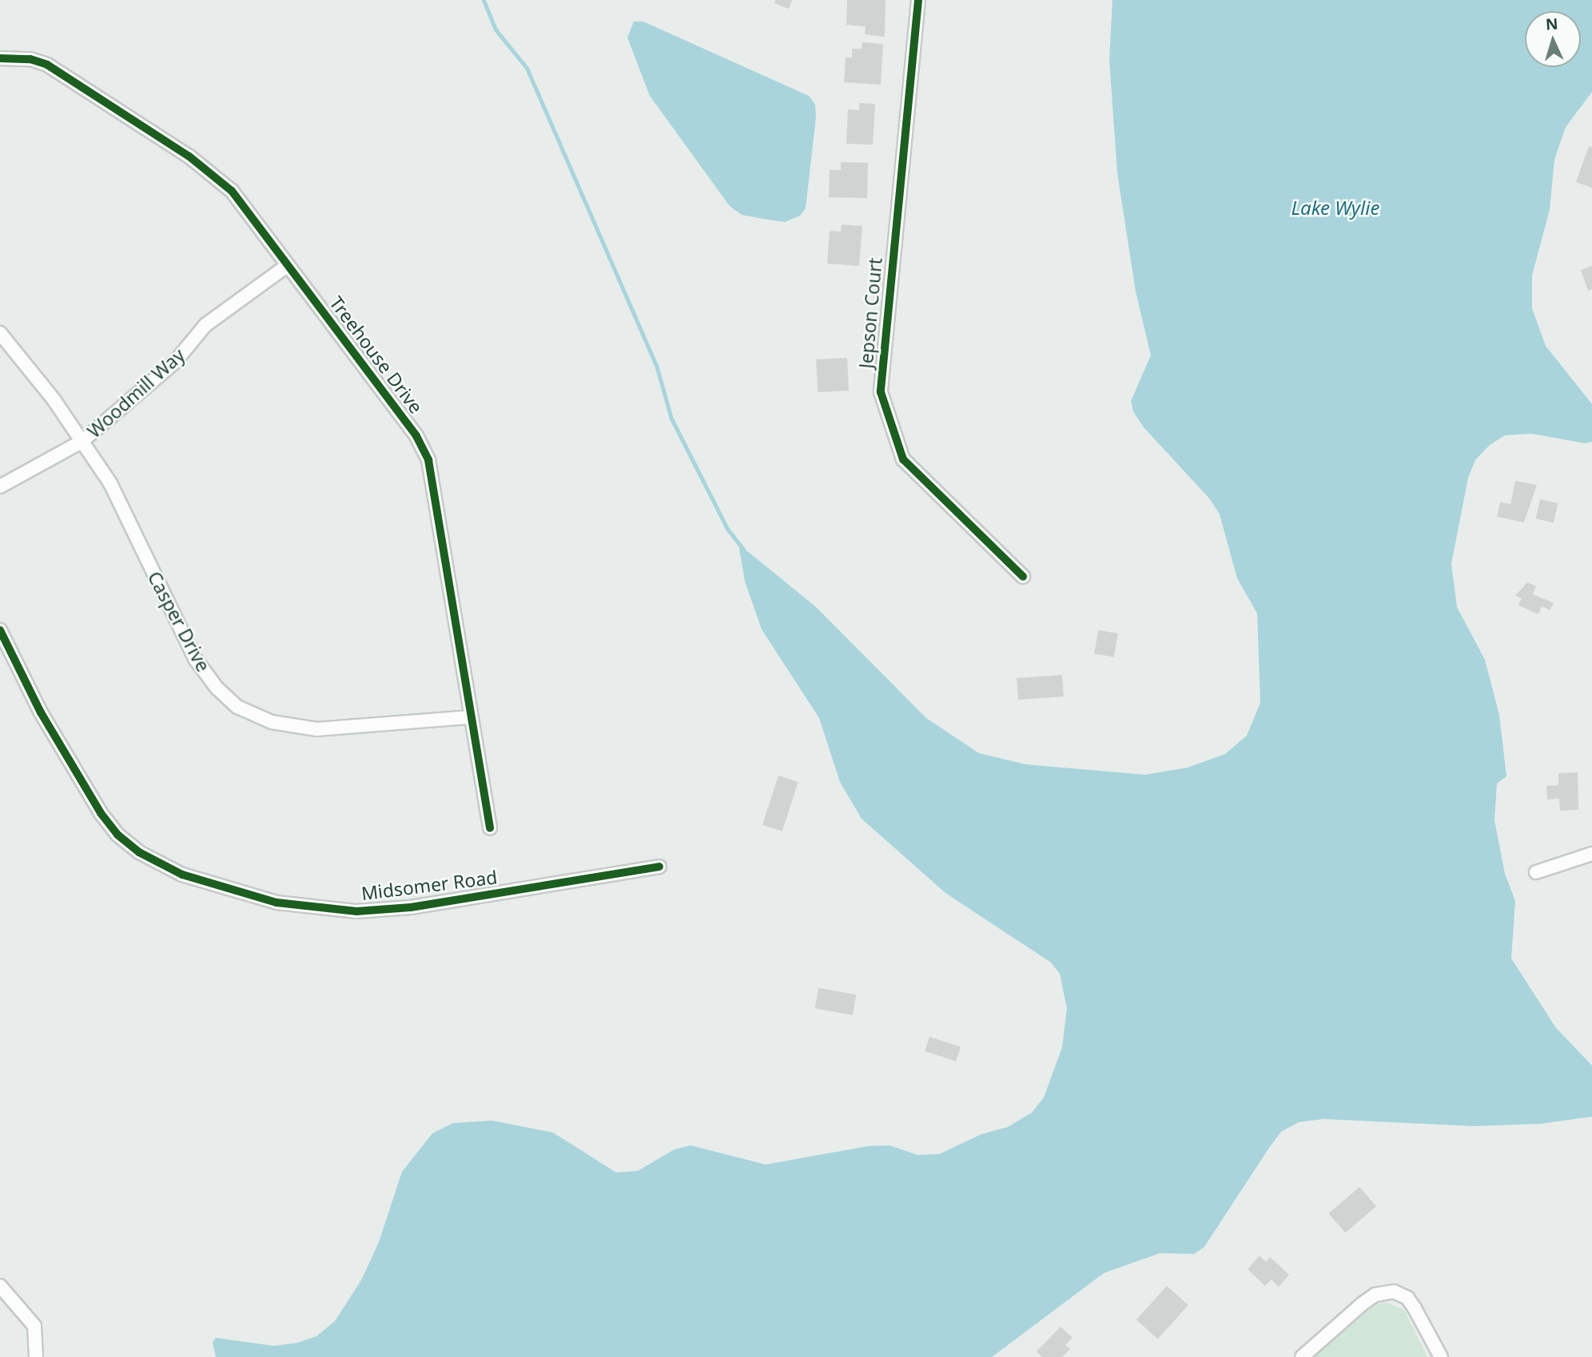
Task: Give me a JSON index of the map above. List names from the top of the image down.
{
  "streets": {
    "street": [
      "Jepson Court",
      "Treehouse Drive",
      "Woodmill Way",
      "Casper Drive",
      "Midsomer Road"
    ]
  },
  "crossings": [
    ["Treehouse Drive", "Woodmill Way"],
    ["Treehouse Drive", "Casper Drive"],
    ["Woodmill Way", "Casper Drive"]
  ],
  "water": ["Lake Wylie"],
  "north": "top"
}
